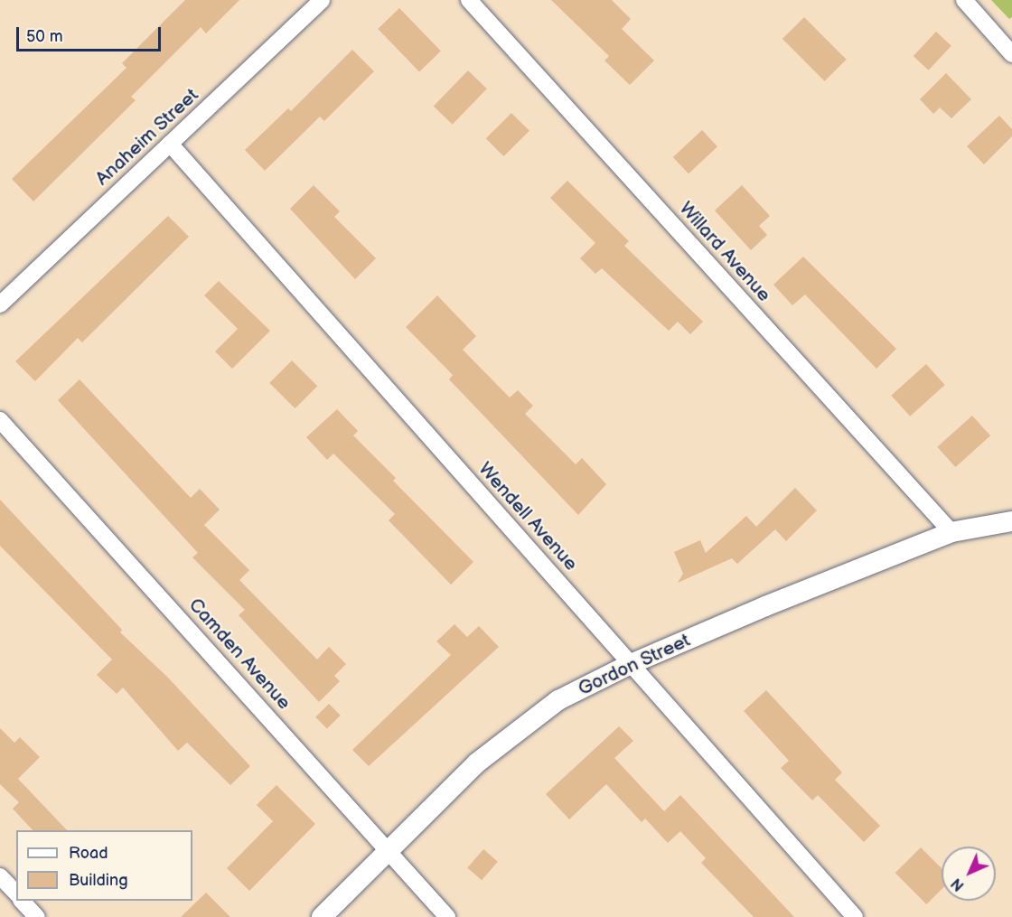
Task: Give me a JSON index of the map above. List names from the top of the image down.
{
  "streets": {
    "street": [
      "Anaheim Street",
      "Willard Avenue",
      "Wendell Avenue",
      "Camden Avenue",
      "Gordon Street"
    ]
  },
  "crossings": [
    ["Anaheim Street", "Wendell Avenue"],
    ["Willard Avenue", "Gordon Street"],
    ["Wendell Avenue", "Gordon Street"],
    ["Camden Avenue", "Gordon Street"]
  ],
  "legend": ["Road", "Building"],
  "scale_bar": "50 m",
  "north": "bottom left"
}
